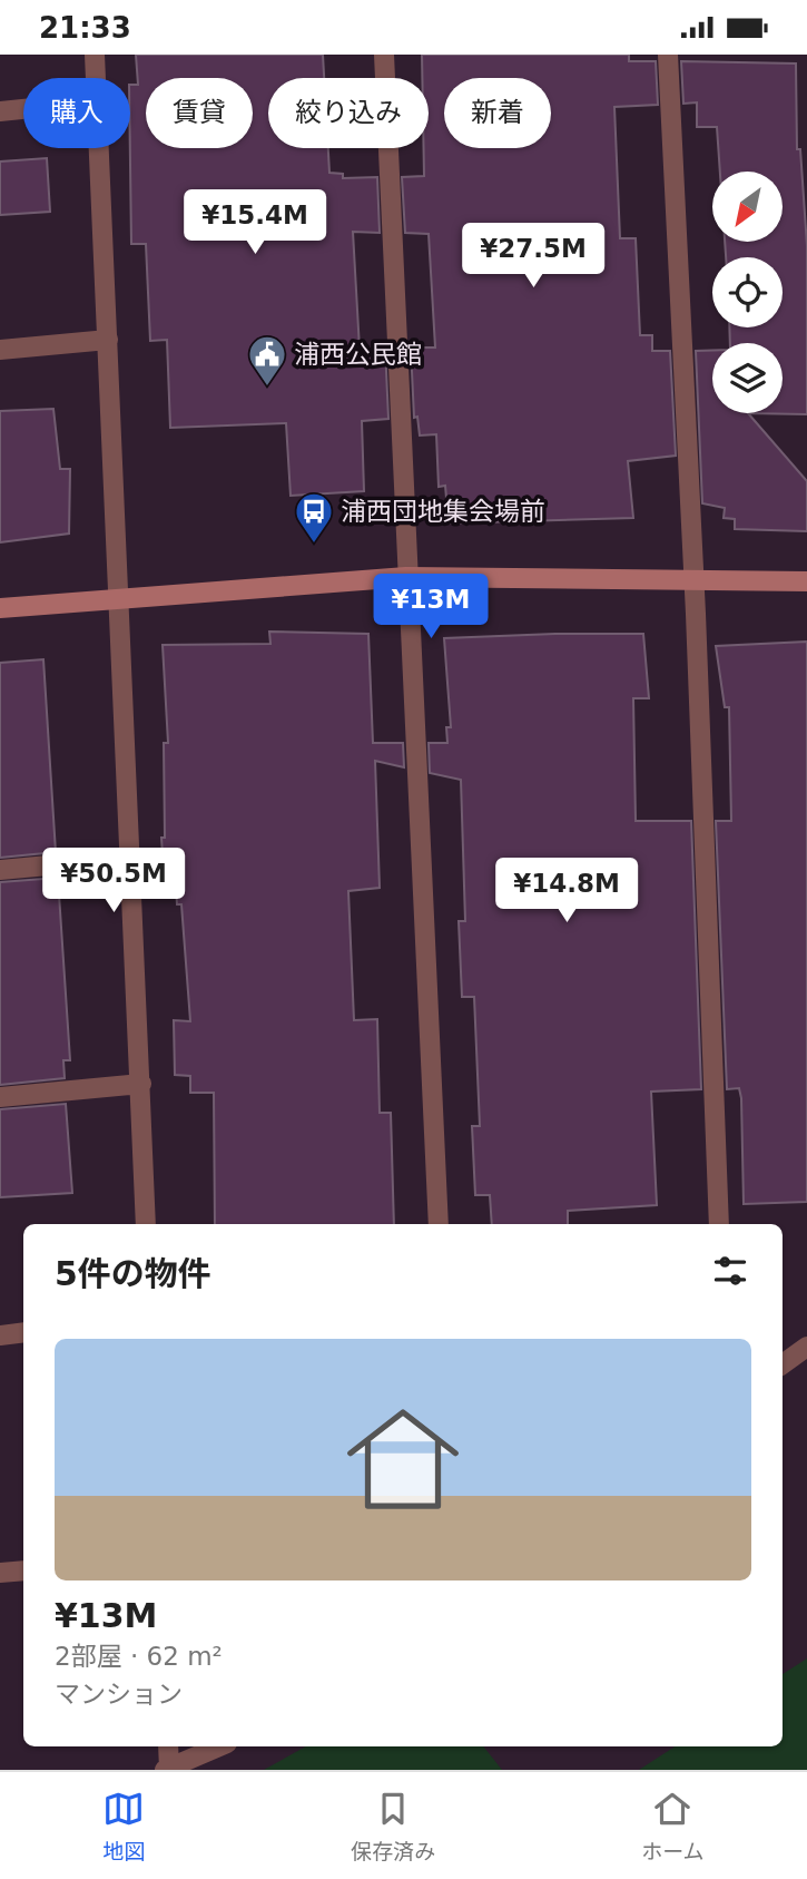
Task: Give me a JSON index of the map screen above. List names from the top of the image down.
{
  "places": {
    "public building": ["浦西公民館"],
    "bus stop": ["浦西団地集会場前"]
  },
  "north": "bottom left",
  "page": {
    "status": "21:33",
    "chip": [
      "購入",
      "賃貸",
      "絞り込み",
      "新着"
    ],
    "price": [
      "¥15.4M",
      "¥27.5M",
      "¥13M",
      "¥50.5M",
      "¥14.8M"
    ],
    "heading": "5件の物件",
    "list": [
      {
        "name": "¥13M",
        "note": "2部屋 · 62 m² · マンション"
      }
    ],
    "tabs": ["地図", "保存済み", "ホーム"]
  }
}
